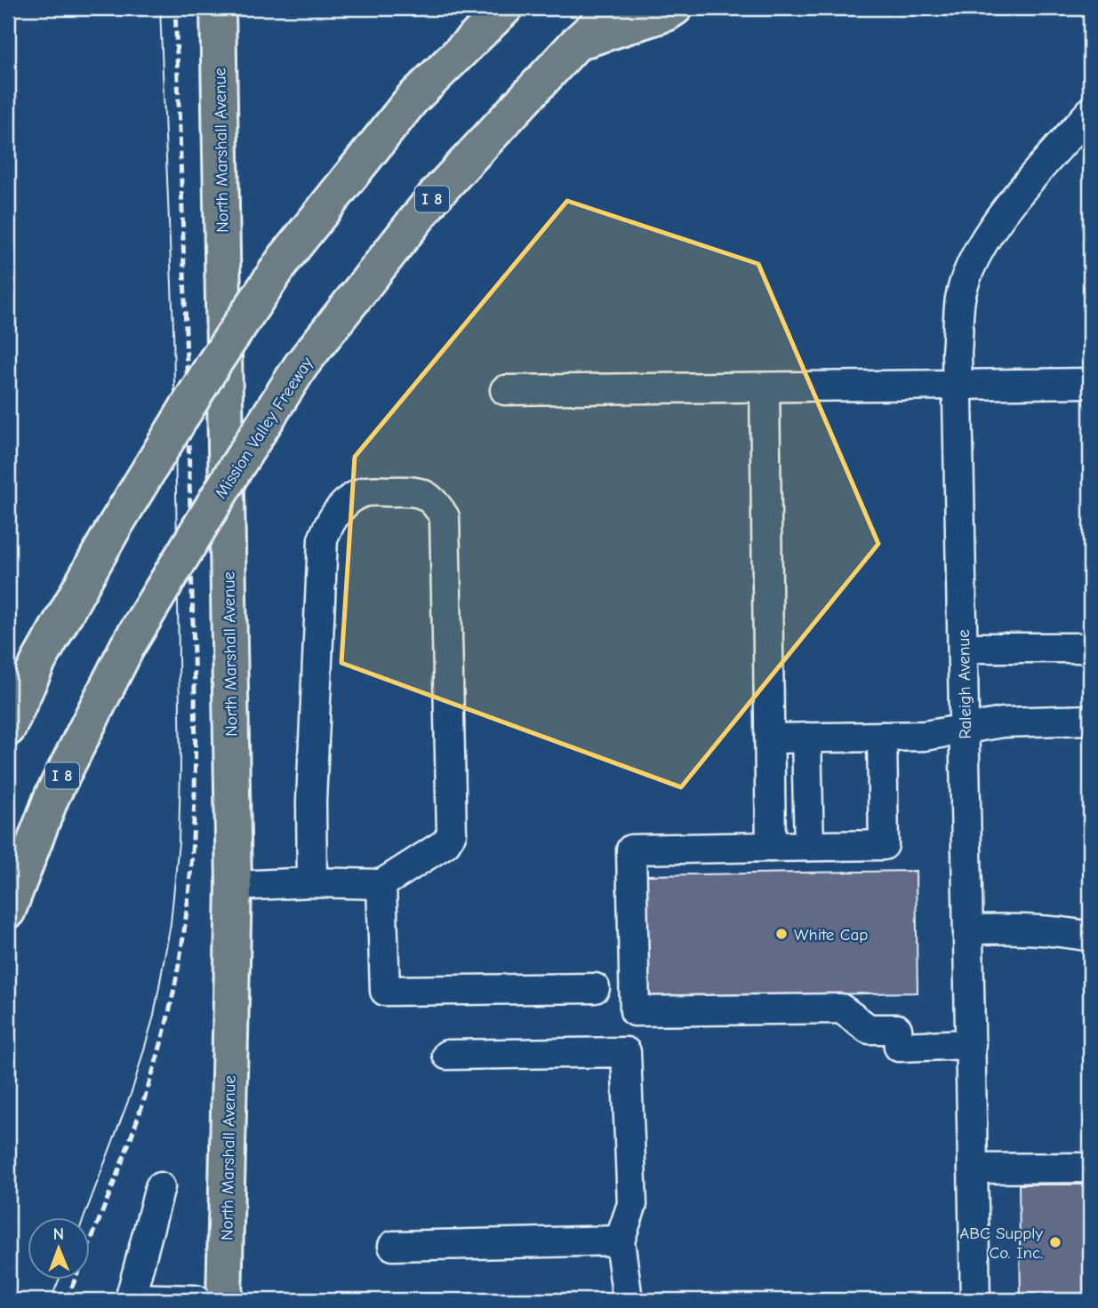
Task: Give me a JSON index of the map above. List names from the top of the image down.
{
  "streets": {
    "main road": ["North Marshall Avenue", "I 8", "Mission Valley Freeway"],
    "street": ["Raleigh Avenue"]
  },
  "places": ["White Cap", "ABC Supply Co. Inc."],
  "north": "top"
}
